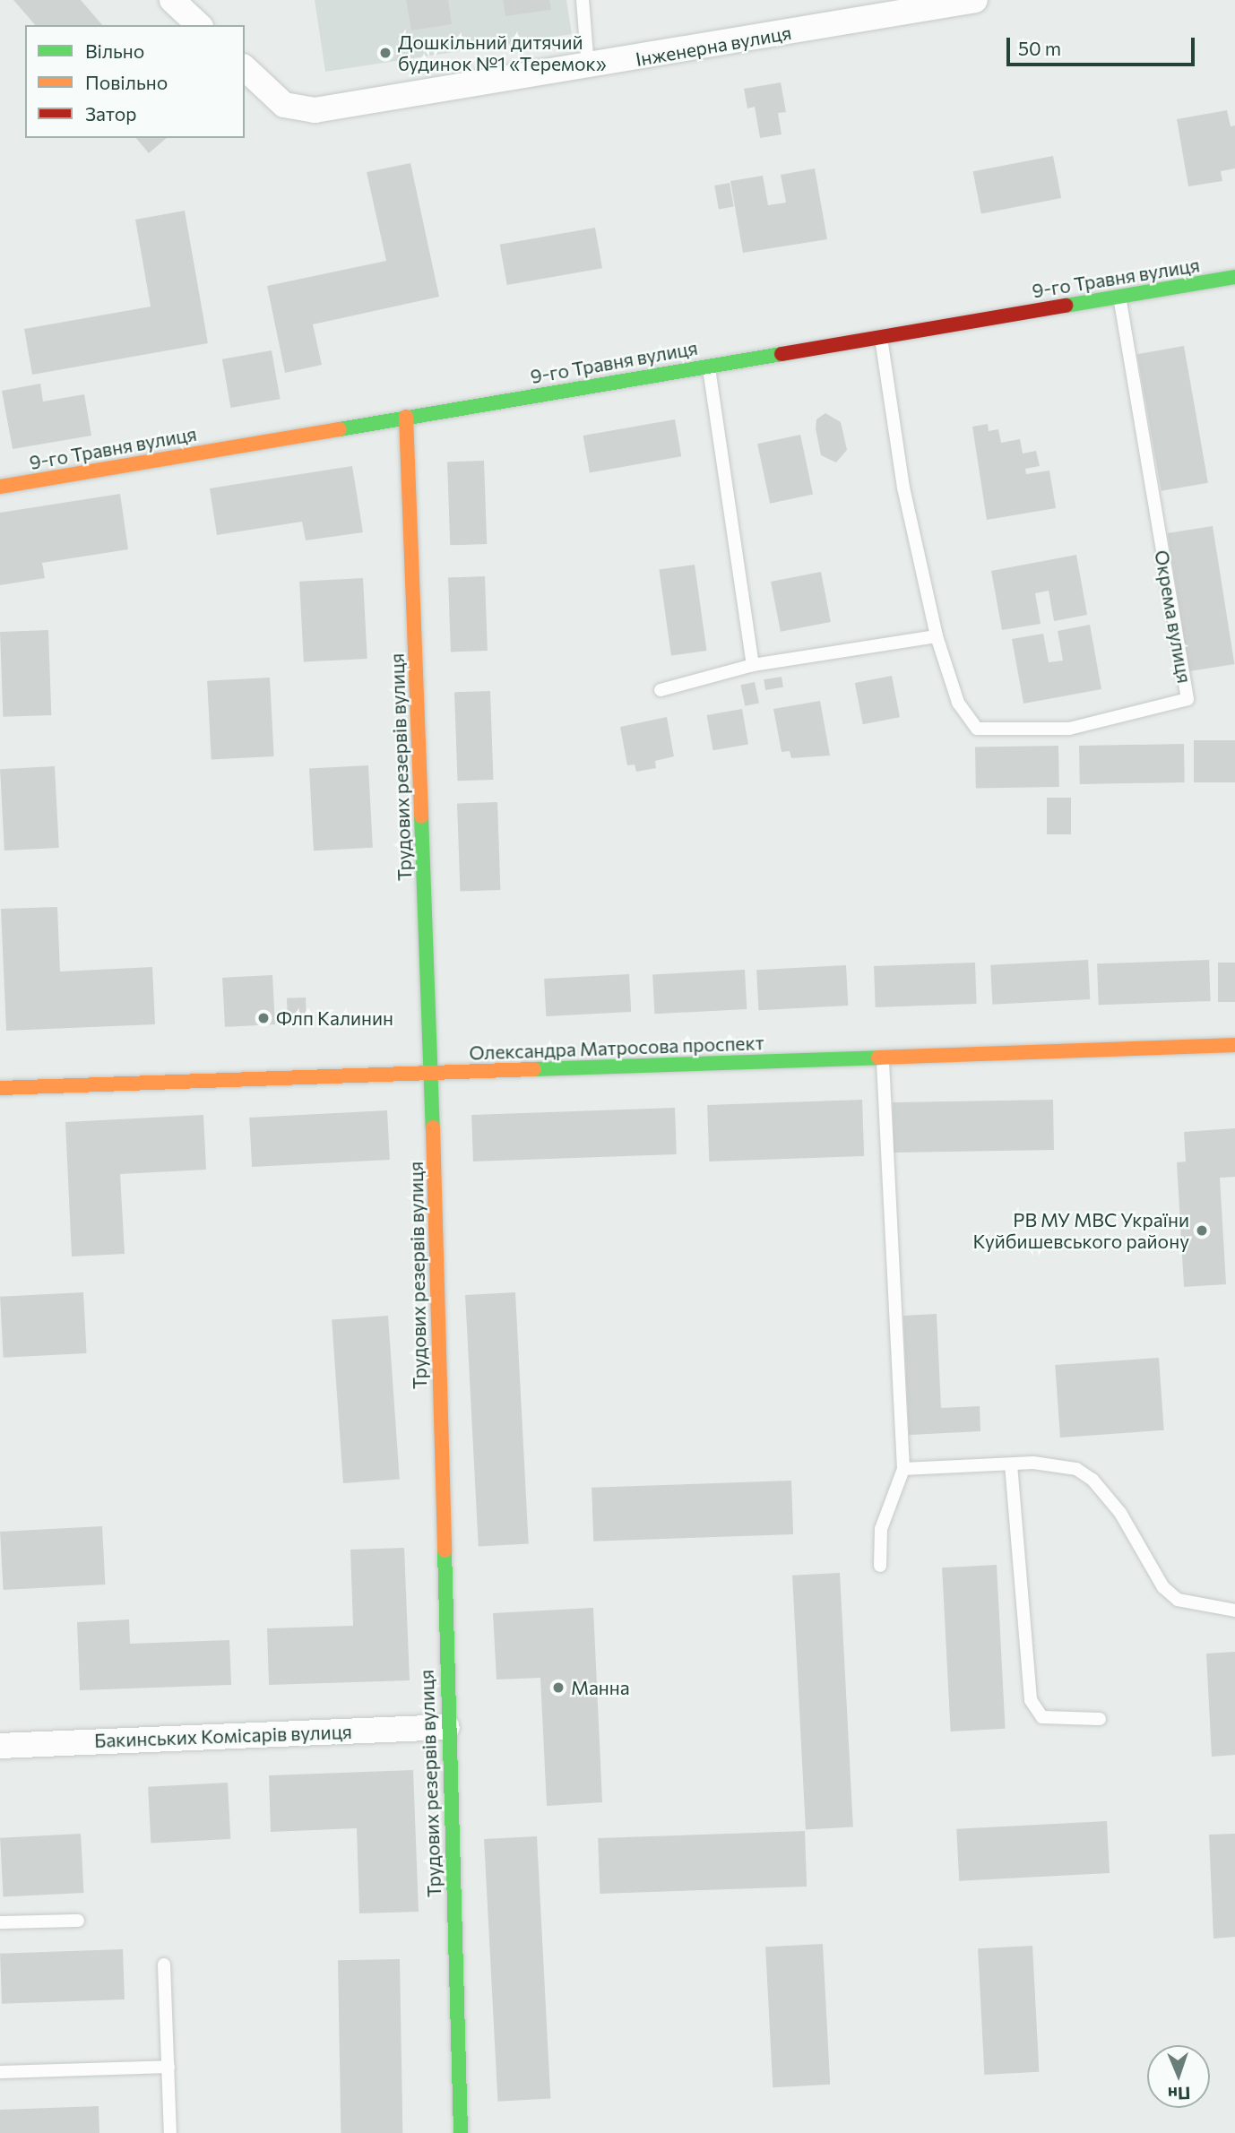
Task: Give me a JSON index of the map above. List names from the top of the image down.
{
  "streets": {
    "street": [
      "Інженерна вулиця",
      "9-го Травня вулиця",
      "Трудових резервів вулиця",
      "Олександра Матросова проспект",
      "Бакинських Комісарів вулиця"
    ],
    "lane": ["Окрема вулиця"]
  },
  "crossings": [
    ["9-го Травня вулиця", "Окрема вулиця"],
    ["9-го Травня вулиця", "Трудових резервів вулиця"],
    ["Трудових резервів вулиця", "Олександра Матросова проспект"],
    ["Трудових резервів вулиця", "Бакинських Комісарів вулиця"]
  ],
  "places": [
    "Дошкільний дитячий будинок №1 «Теремок»",
    "Флп Калинин",
    "РВ МУ МВС України Куйбишевського району",
    "Манна"
  ],
  "legend": ["Вільно", "Повільно", "Затор"],
  "scale_bar": "50 m",
  "north": "bottom"
}
